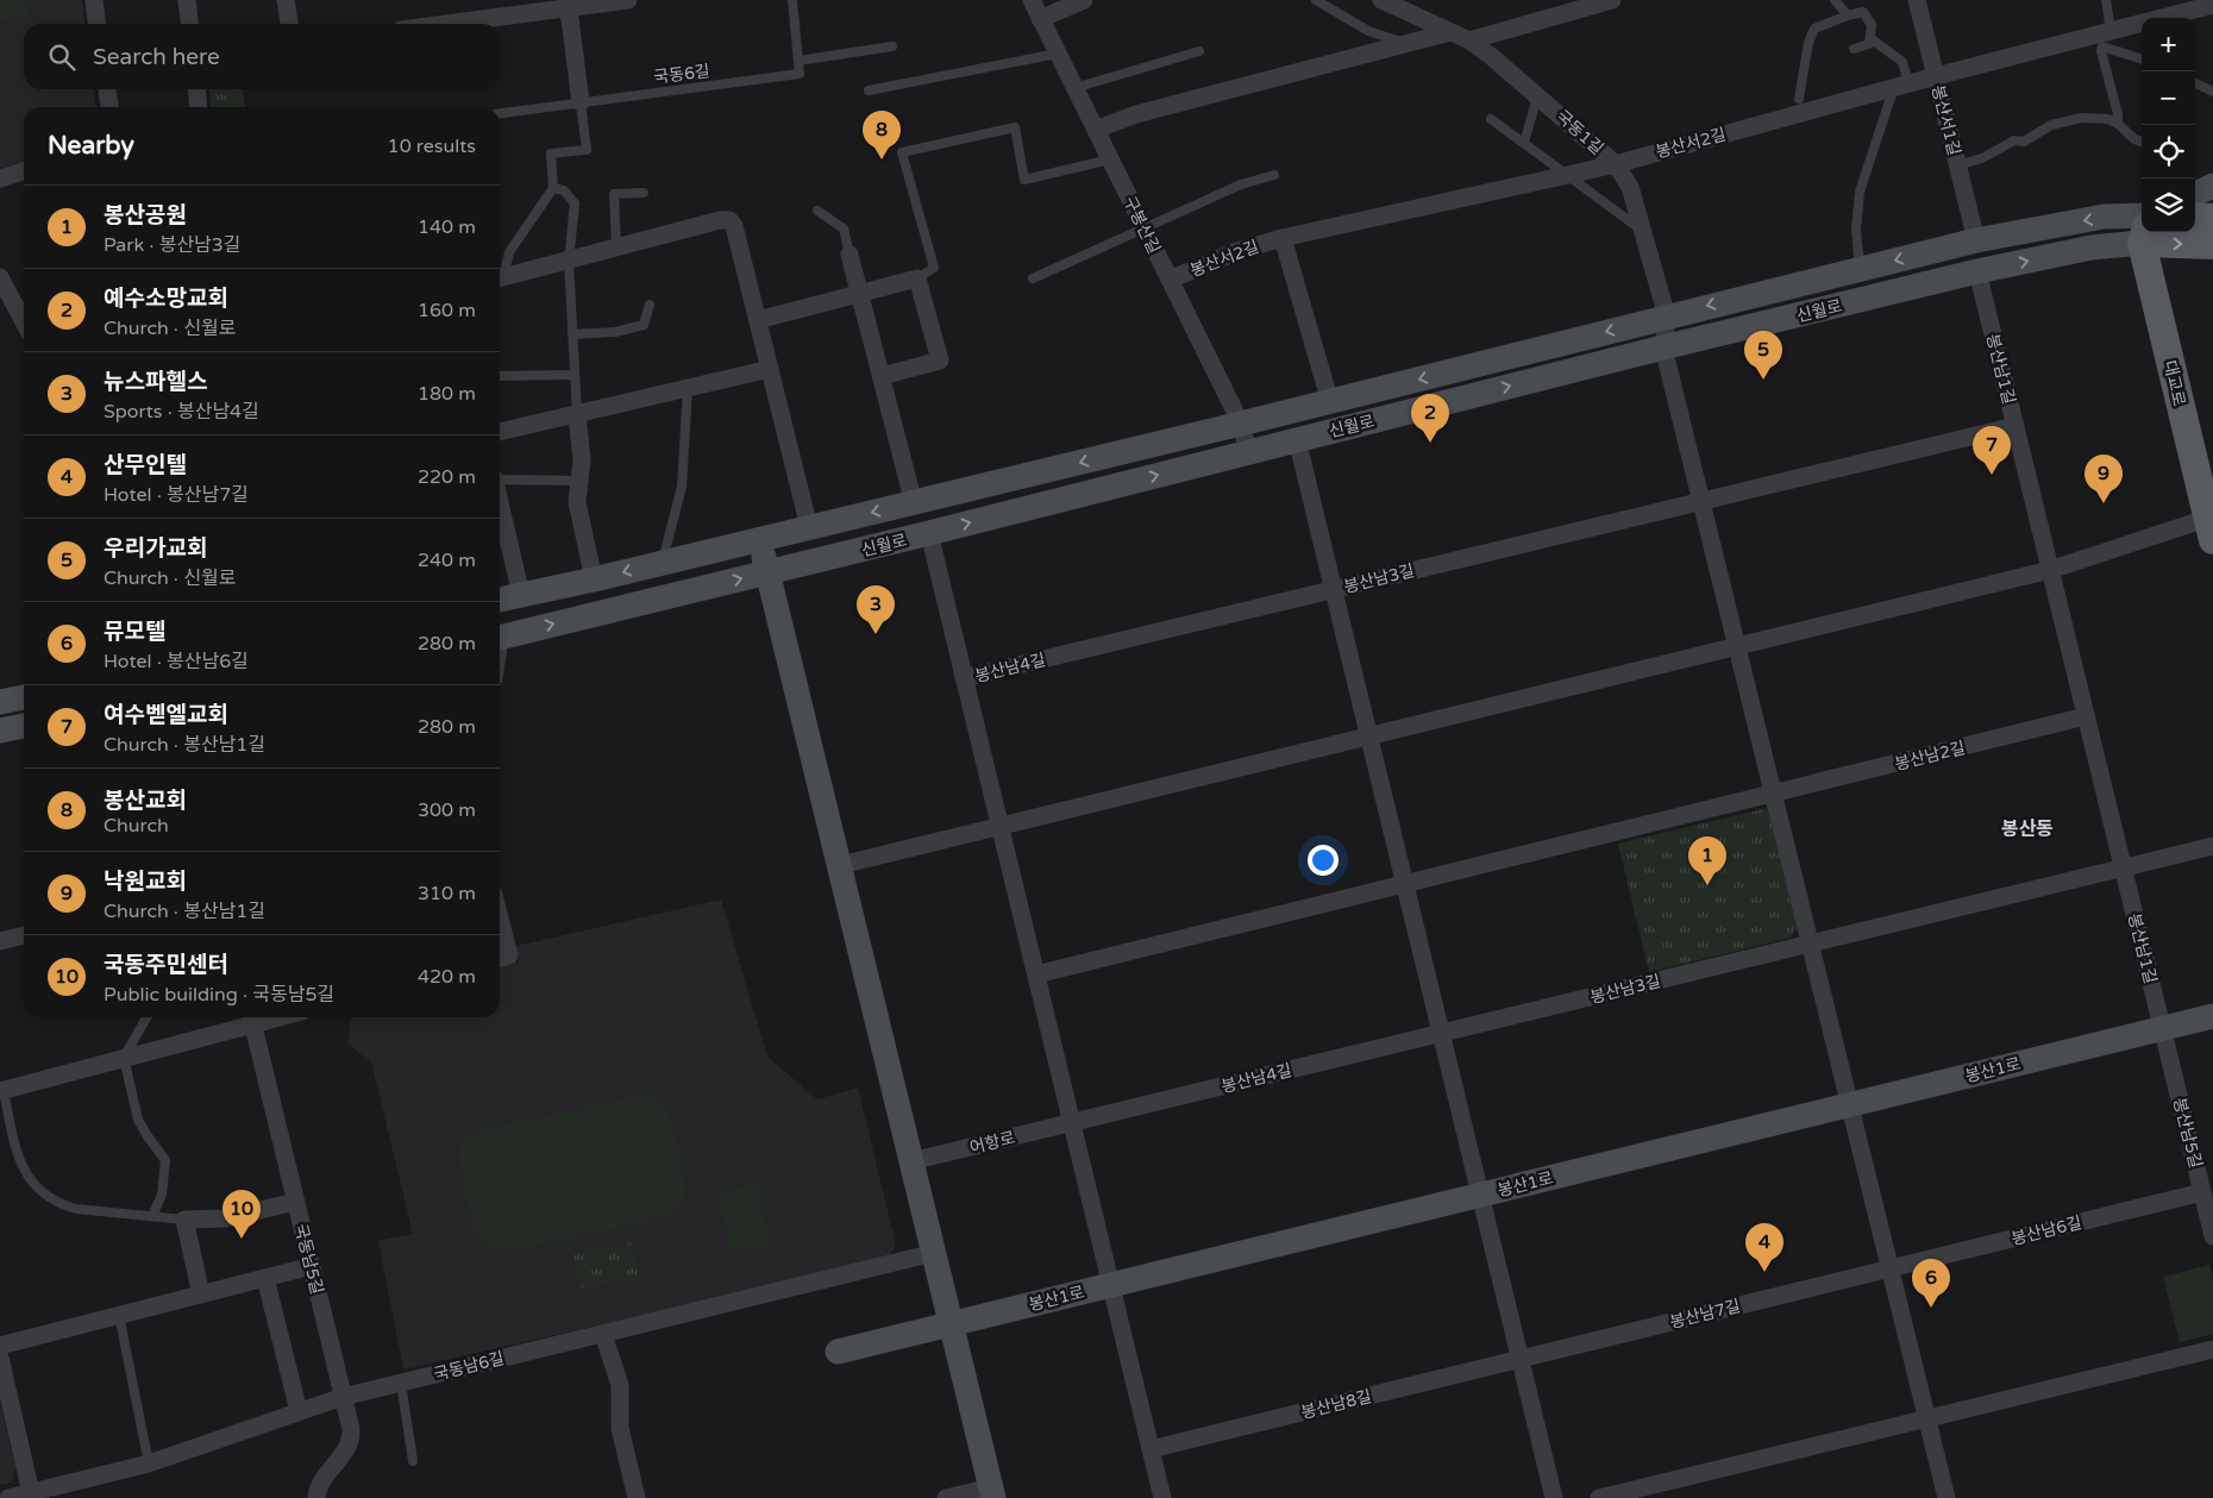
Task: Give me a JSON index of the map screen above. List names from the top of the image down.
{
  "streets": {
    "main road": ["신월로", "대교로"],
    "street": [
      "봉산서1길",
      "국동1길",
      "봉산서2길",
      "구봉산길",
      "봉산남1길",
      "봉산남3길",
      "봉산남4길",
      "봉산남2길",
      "봉산1로",
      "봉산남5길",
      "어항로",
      "봉산남6길",
      "국동남5길",
      "봉산남7길",
      "국동남6길",
      "봉산남8길"
    ],
    "lane": ["국동6길"]
  },
  "crossings": [
    ["봉산서1길", "봉산서2길"],
    ["봉산서1길", "신월로"],
    ["국동1길", "봉산서2길"],
    ["국동1길", "신월로"],
    ["봉산서2길", "구봉산길"],
    ["구봉산길", "신월로"],
    ["신월로", "봉산남1길"],
    ["신월로", "대교로"],
    ["신월로", "봉산남3길"],
    ["신월로", "봉산남4길"],
    ["봉산남1길", "봉산남2길"],
    ["봉산남1길", "봉산1로"],
    ["봉산남1길", "봉산남5길"],
    ["봉산남3길", "봉산남4길"],
    ["봉산남3길", "봉산1로"],
    ["봉산남4길", "봉산1로"],
    ["봉산남4길", "어항로"],
    ["봉산1로", "봉산남5길"],
    ["봉산남5길", "봉산남6길"],
    ["봉산남6길", "봉산남7길"],
    ["국동남5길", "국동남6길"],
    ["봉산남7길", "봉산남8길"]
  ],
  "districts": ["봉산동"],
  "page": {
    "map_buttons": ["+", "−"],
    "search": "Search here",
    "heading": ["Nearby", "10 results"],
    "pins": [
      "8",
      "5",
      "2",
      "7",
      "9",
      "3",
      "1",
      "10",
      "4",
      "6"
    ],
    "list": [
      {
        "mark": "1",
        "name": "봉산공원",
        "note": "Park · 봉산남3길",
        "value": "140 m"
      },
      {
        "mark": "2",
        "name": "예수소망교회",
        "note": "Church · 신월로",
        "value": "160 m"
      },
      {
        "mark": "3",
        "name": "뉴스파헬스",
        "note": "Sports · 봉산남4길",
        "value": "180 m"
      },
      {
        "mark": "4",
        "name": "산무인텔",
        "note": "Hotel · 봉산남7길",
        "value": "220 m"
      },
      {
        "mark": "5",
        "name": "우리가교회",
        "note": "Church · 신월로",
        "value": "240 m"
      },
      {
        "mark": "6",
        "name": "뮤모텔",
        "note": "Hotel · 봉산남6길",
        "value": "280 m"
      },
      {
        "mark": "7",
        "name": "여수벧엘교회",
        "note": "Church · 봉산남1길",
        "value": "280 m"
      },
      {
        "mark": "8",
        "name": "봉산교회",
        "note": "Church",
        "value": "300 m"
      },
      {
        "mark": "9",
        "name": "낙원교회",
        "note": "Church · 봉산남1길",
        "value": "310 m"
      },
      {
        "mark": "10",
        "name": "국동주민센터",
        "note": "Public building · 국동남5길",
        "value": "420 m"
      }
    ]
  }
}
